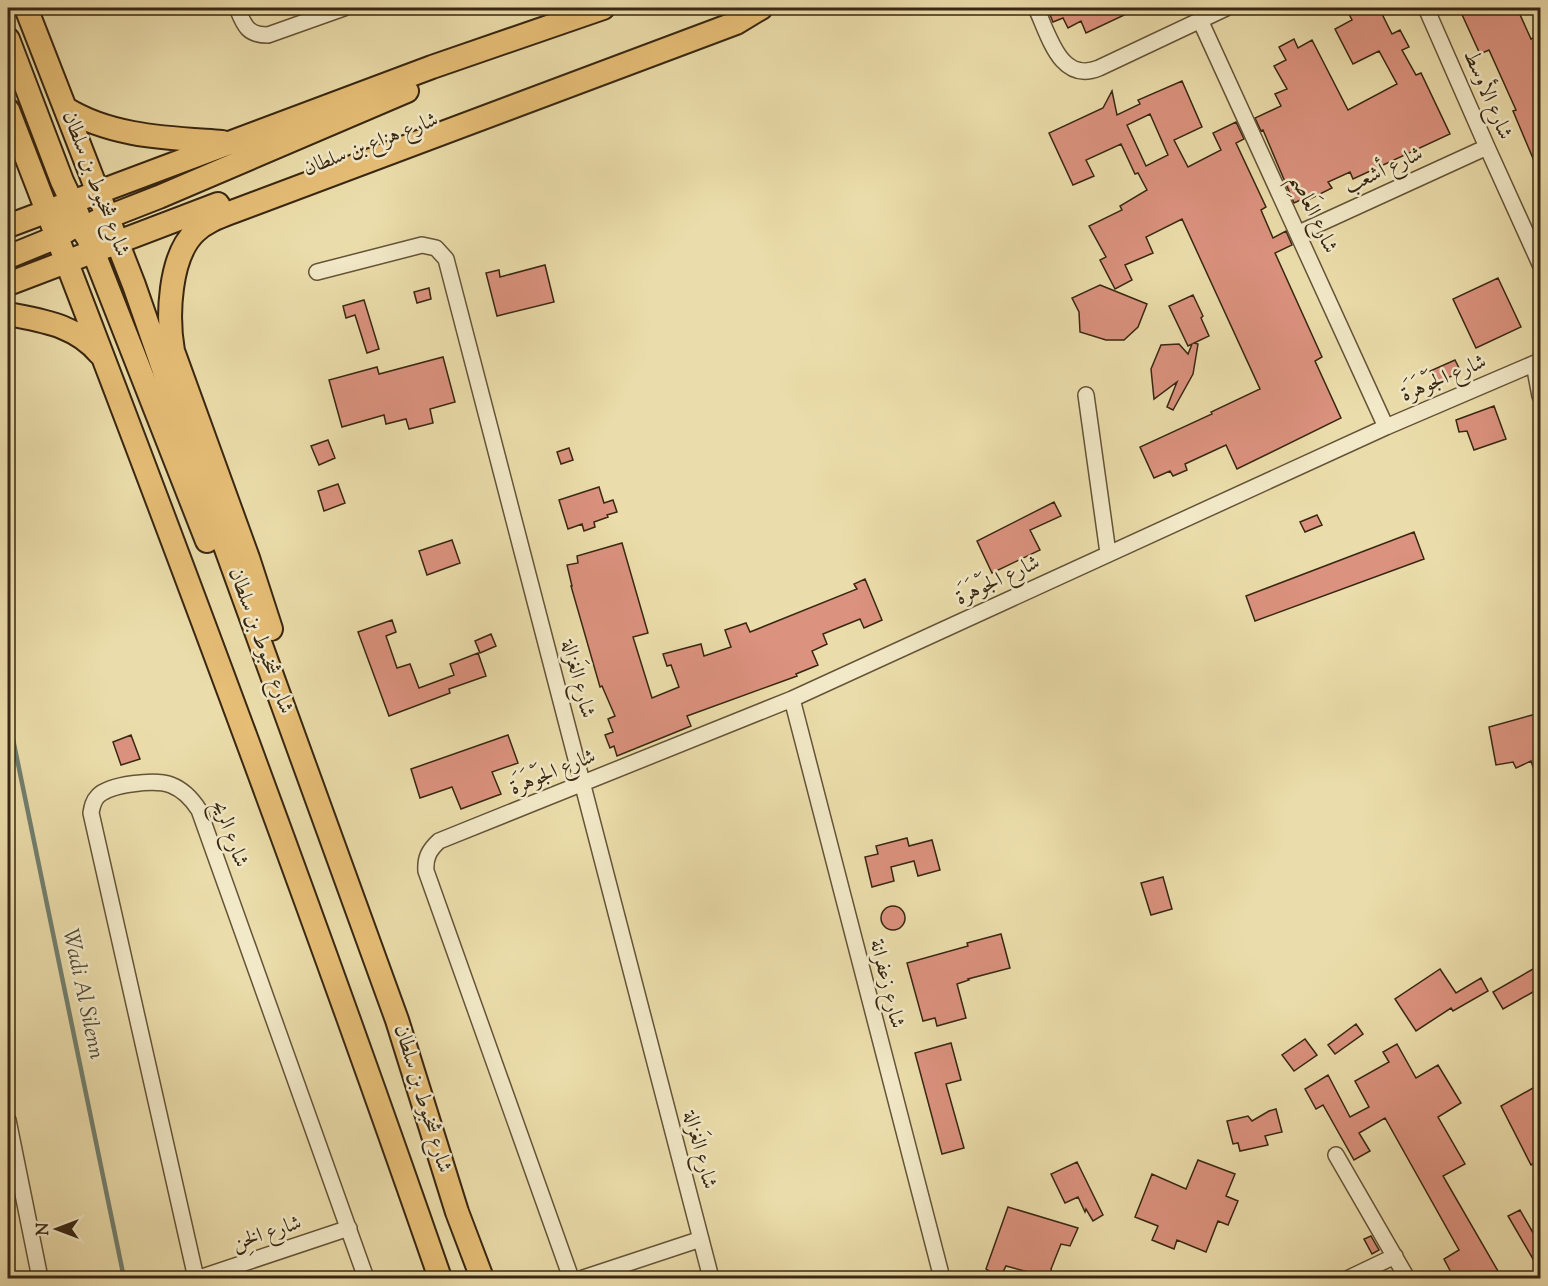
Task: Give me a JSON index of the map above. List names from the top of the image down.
{
  "streets": {
    "main road": ["شارع هزاع بن سلطان", "شارع شخبوط بن سلطان"],
    "street": [
      "شارع الأوسط",
      "شارع أشعب",
      "شارع العَاصِم",
      "شارع الجَوْهَرَة",
      "شارع الغَزالة",
      "شارع الريح",
      "شارع زعفرانة",
      "شارع الخِن"
    ]
  },
  "crossings": [
    ["شارع الأوسط", "شارع أشعب"],
    ["شارع هزاع بن سلطان", "شارع شخبوط بن سلطان"],
    ["شارع أشعب", "شارع العَاصِم"],
    ["شارع العَاصِم", "شارع الجَوْهَرَة"],
    ["شارع الجَوْهَرَة", "شارع الغَزالة"],
    ["شارع الجَوْهَرَة", "شارع زعفرانة"],
    ["شارع الريح", "شارع الخِن"]
  ],
  "water": ["Wadi Al Silenn"],
  "north": "left"
}
